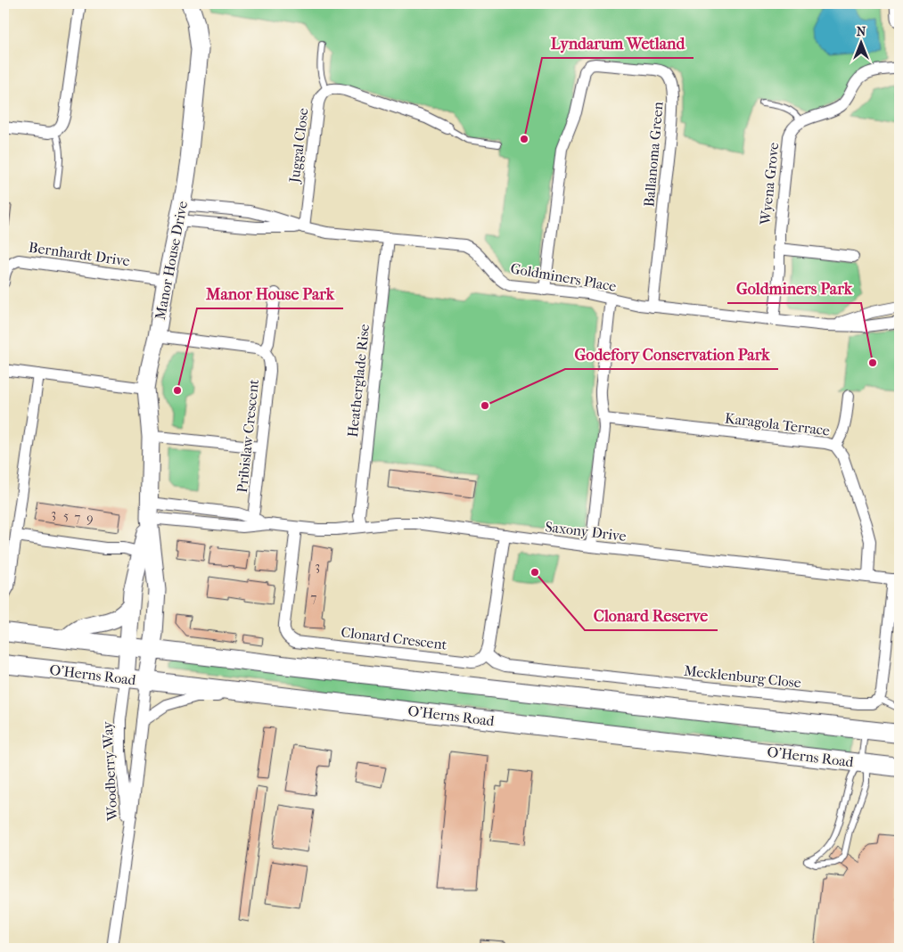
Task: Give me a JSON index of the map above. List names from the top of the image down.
{
  "streets": {
    "main road": ["O'Herns Road"],
    "street": [
      "Juggal Close",
      "Ballanoma Green",
      "Wyena Grove",
      "Bernhardt Drive",
      "Manor House Drive",
      "Goldminers Place",
      "Heatherglade Rise",
      "Karagola Terrace",
      "Pribislaw Crescent",
      "Saxony Drive",
      "Clonard Crescent",
      "Mecklenburg Close",
      "Woodberry Way"
    ]
  },
  "crossings": [
    ["Juggal Close", "Goldminers Place"],
    ["Ballanoma Green", "Goldminers Place"],
    ["Wyena Grove", "Goldminers Place"],
    ["Bernhardt Drive", "Manor House Drive"],
    ["Manor House Drive", "Goldminers Place"],
    ["Manor House Drive", "Saxony Drive"],
    ["Manor House Drive", "O'Herns Road"],
    ["Manor House Drive", "Woodberry Way"],
    ["Goldminers Place", "Heatherglade Rise"],
    ["Heatherglade Rise", "Saxony Drive"],
    ["Karagola Terrace", "Saxony Drive"],
    ["Pribislaw Crescent", "Saxony Drive"],
    ["Saxony Drive", "Clonard Crescent"],
    ["Clonard Crescent", "Mecklenburg Close"],
    ["O'Herns Road", "Woodberry Way"]
  ],
  "places": [
    "Lyndarum Wetland",
    "Goldminers Park",
    "Manor House Park",
    "Godefory Conservation Park",
    "Clonard Reserve"
  ],
  "house_numbers": [
    "3",
    "5",
    "7",
    "9",
    "3",
    "7"
  ],
  "north": "top"
}
